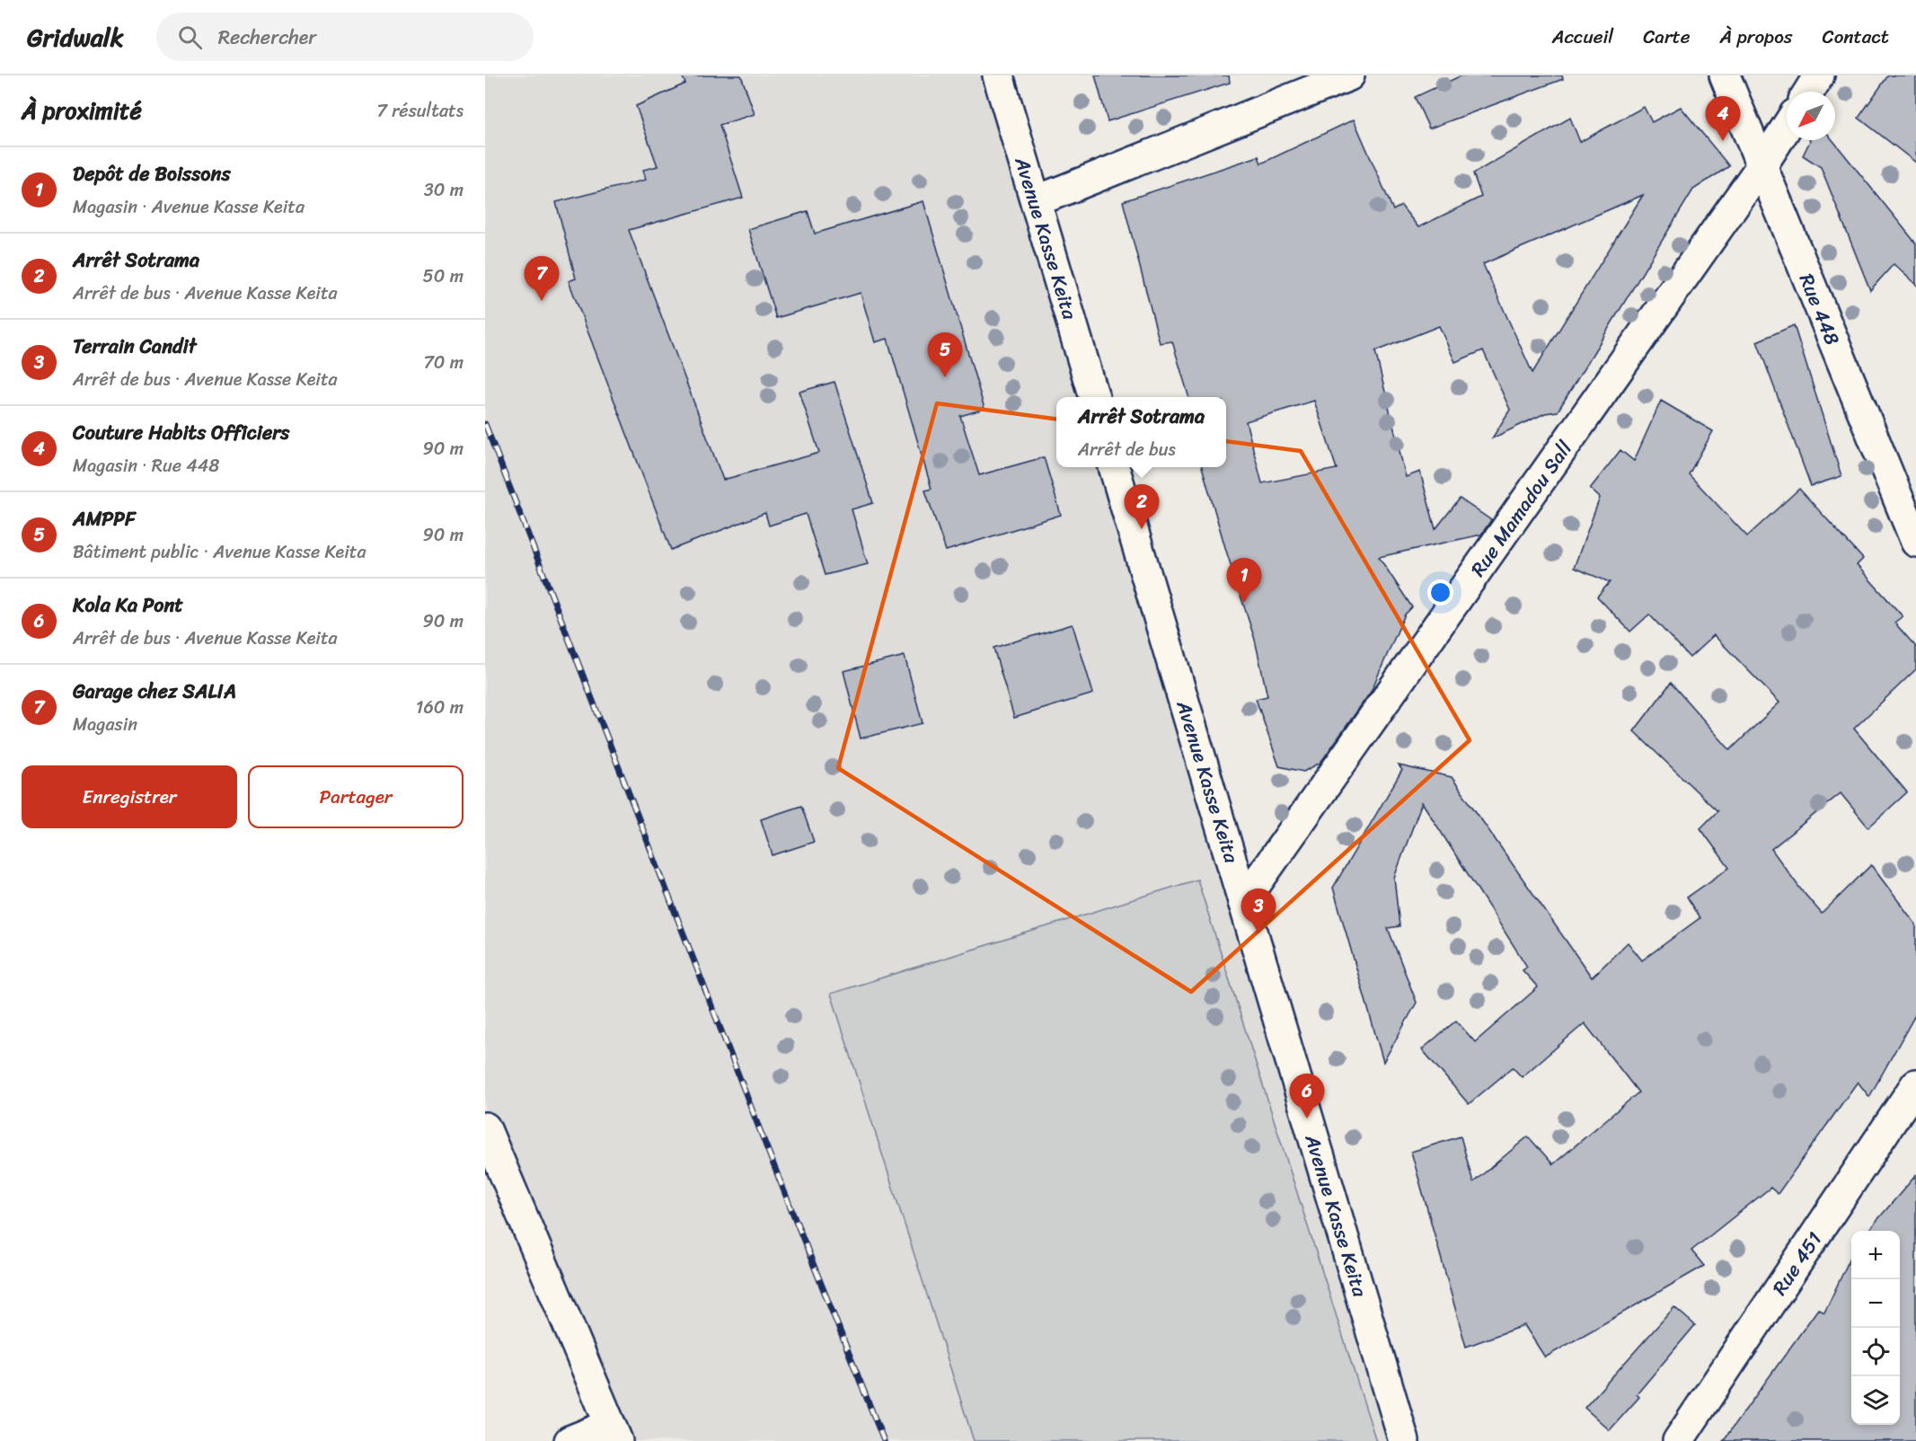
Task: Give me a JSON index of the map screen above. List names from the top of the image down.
{
  "streets": {
    "street": [
      "Avenue Kasse Keita",
      "Rue 448",
      "Rue Mamadou Sall",
      "Rue 451"
    ]
  },
  "crossings": [
    ["Avenue Kasse Keita", "Rue Mamadou Sall"],
    ["Rue 448", "Rue Mamadou Sall"]
  ],
  "north": "bottom left",
  "page": {
    "header": "Gridwalk",
    "search": "Rechercher",
    "nav": [
      "Accueil",
      "Carte",
      "À propos",
      "Contact"
    ],
    "heading": ["À proximité", "7 résultats"],
    "pins": [
      "4",
      "7",
      "5",
      "2",
      "1",
      "3",
      "6"
    ],
    "list": [
      {
        "mark": "1",
        "name": "Depôt de Boissons",
        "note": "Magasin · Avenue Kasse Keita",
        "value": "30 m"
      },
      {
        "mark": "2",
        "name": "Arrêt Sotrama",
        "note": "Arrêt de bus · Avenue Kasse Keita",
        "value": "50 m"
      },
      {
        "mark": "3",
        "name": "Terrain Candit",
        "note": "Arrêt de bus · Avenue Kasse Keita",
        "value": "70 m"
      },
      {
        "mark": "4",
        "name": "Couture Habits Officiers",
        "note": "Magasin · Rue 448",
        "value": "90 m"
      },
      {
        "mark": "5",
        "name": "AMPPF",
        "note": "Bâtiment public · Avenue Kasse Keita",
        "value": "90 m"
      },
      {
        "mark": "6",
        "name": "Kola Ka Pont",
        "note": "Arrêt de bus · Avenue Kasse Keita",
        "value": "90 m"
      },
      {
        "mark": "7",
        "name": "Garage chez SALIA",
        "note": "Magasin",
        "value": "160 m"
      }
    ],
    "popup": ["Arrêt Sotrama", "Arrêt de bus"],
    "buttons": ["Enregistrer", "Partager"],
    "map_buttons": ["+", "−"]
  }
}
